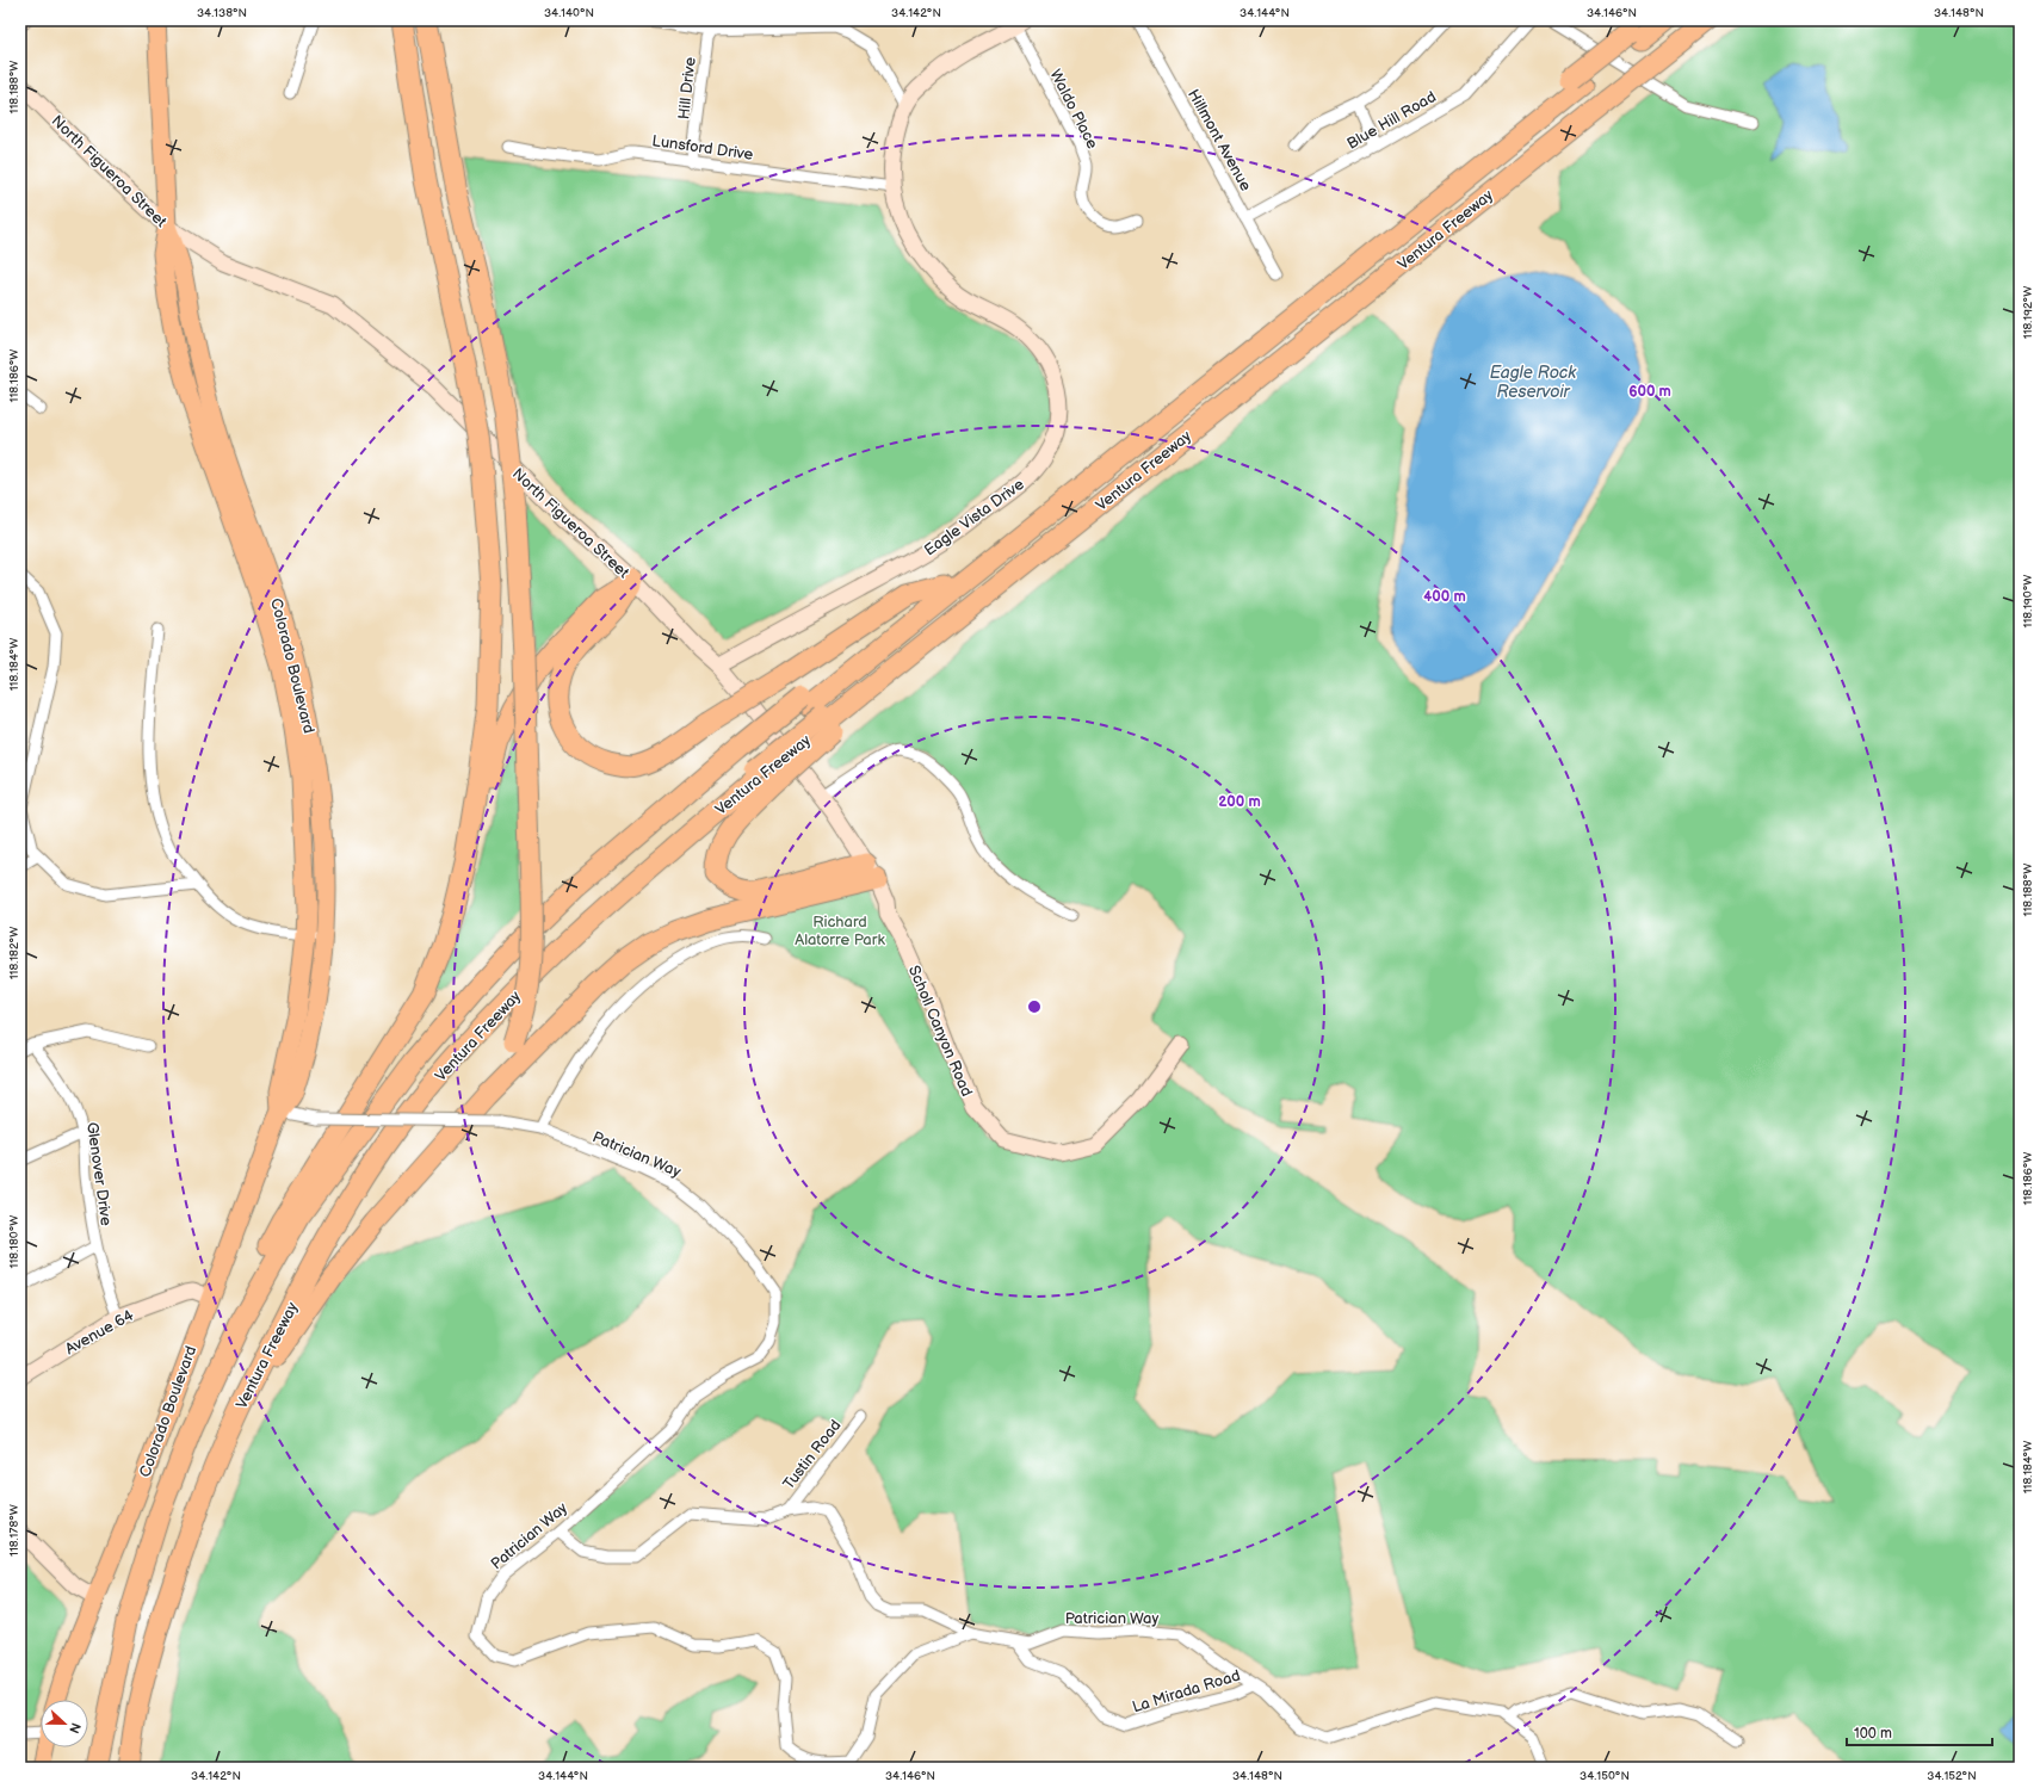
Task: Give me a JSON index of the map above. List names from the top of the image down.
{
  "streets": {
    "highway": ["Ventura Freeway"],
    "main road": ["Colorado Boulevard"],
    "street": [
      "Hill Drive",
      "Waldo Place",
      "Blue Hill Road",
      "Hillmont Avenue",
      "Lunsford Drive",
      "North Figueroa Street",
      "Eagle Vista Drive",
      "Scholl Canyon Road",
      "Patrician Way",
      "Glenover Drive",
      "Avenue 64",
      "Tustin Road",
      "La Mirada Road"
    ]
  },
  "crossings": [
    ["Hill Drive", "Lunsford Drive"],
    ["Waldo Place", "Eagle Vista Drive"],
    ["Blue Hill Road", "Hillmont Avenue"],
    ["Lunsford Drive", "Eagle Vista Drive"],
    ["North Figueroa Street", "Eagle Vista Drive"],
    ["North Figueroa Street", "Colorado Boulevard"],
    ["North Figueroa Street", "Scholl Canyon Road"],
    ["Colorado Boulevard", "Patrician Way"],
    ["Colorado Boulevard", "Avenue 64"],
    ["Patrician Way", "La Mirada Road"],
    ["Glenover Drive", "Avenue 64"]
  ],
  "water": ["Eagle Rock Reservoir"],
  "parks": ["Richard Alatorre Park"],
  "scale_bar": "100 m",
  "north": "right",
  "coordinates": [
    "34.138°N",
    "34.140°N",
    "34.142°N",
    "34.144°N",
    "34.146°N",
    "34.148°N",
    "118.188°W",
    "118.192°W",
    "118.186°W",
    "118.190°W",
    "118.184°W",
    "118.182°W",
    "118.180°W",
    "118.178°W",
    "34.150°N",
    "34.152°N"
  ],
  "rings": ["600 m", "400 m", "200 m"]
}
